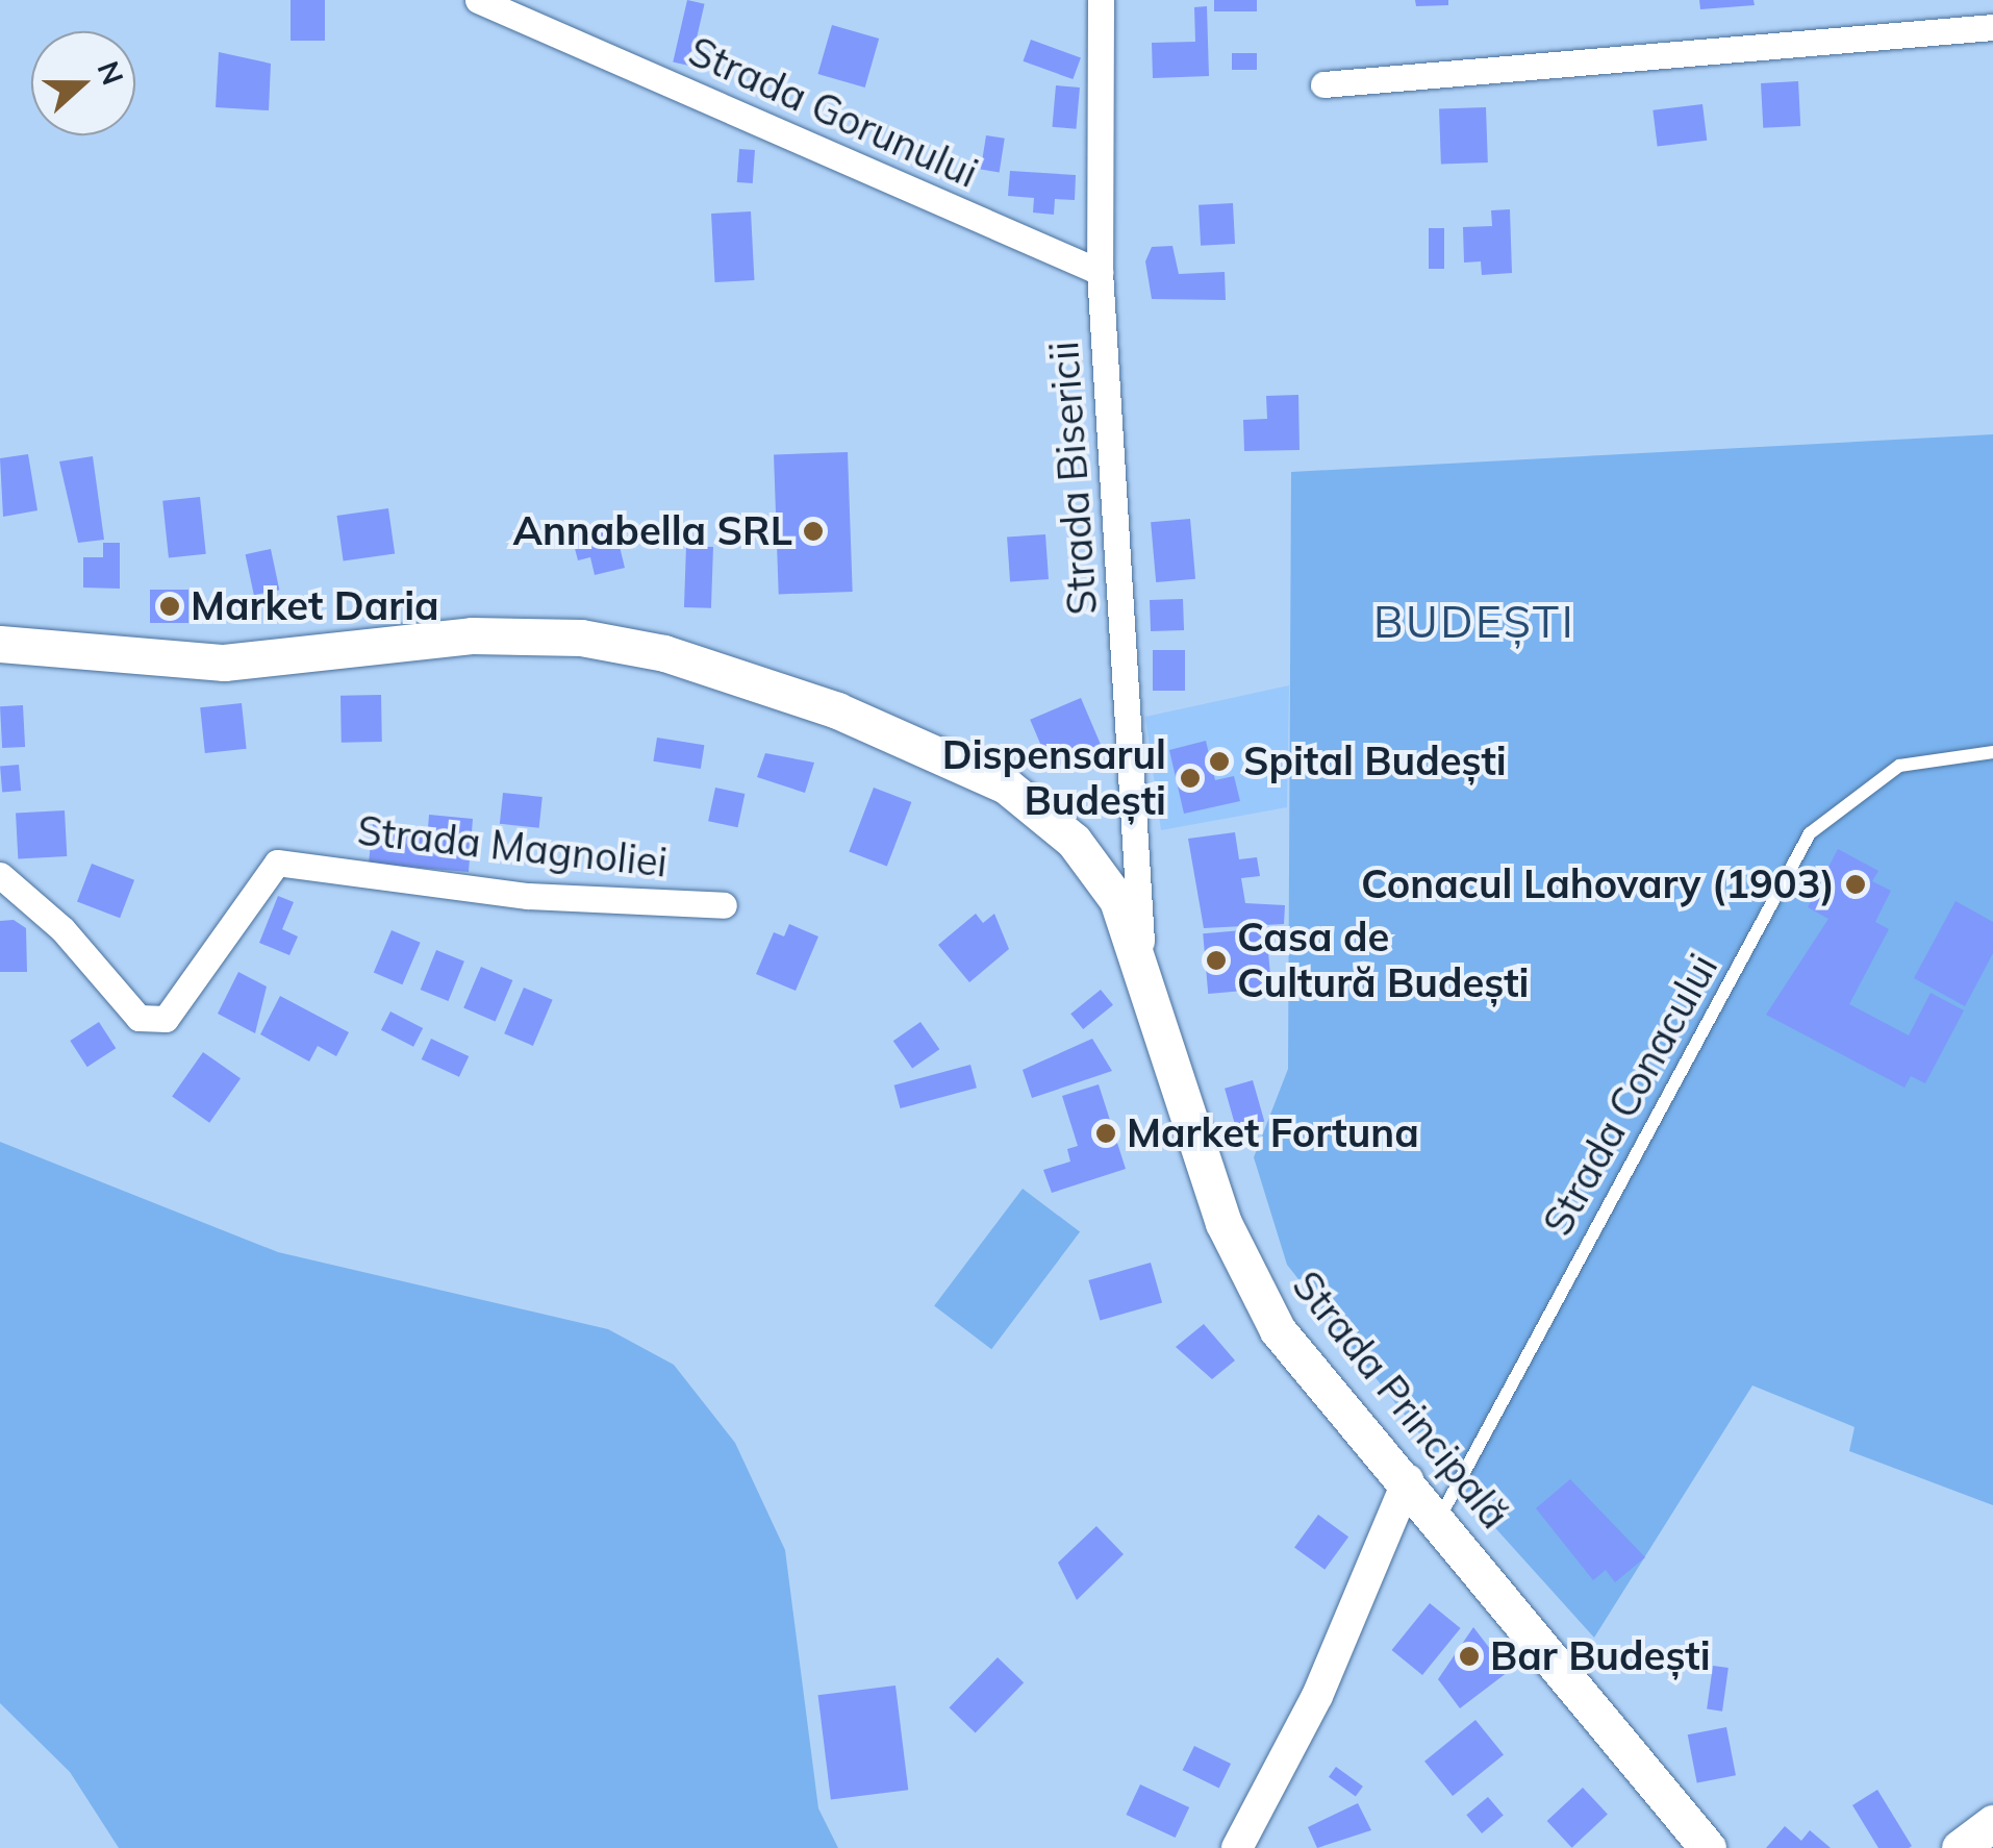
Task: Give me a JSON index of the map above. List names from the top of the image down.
{
  "streets": {
    "main road": ["Strada Principală"],
    "street": ["Strada Gorunului", "Strada Bisericii", "Strada Magnoliei"],
    "lane": ["Strada Conacului"]
  },
  "crossings": [
    ["Strada Gorunului", "Strada Bisericii"],
    ["Strada Bisericii", "Strada Principală"],
    ["Strada Conacului", "Strada Principală"]
  ],
  "districts": ["BUDEȘTI"],
  "places": [
    "Annabella SRL",
    "Market Daria",
    "Spital Budești",
    "Dispensarul Budești",
    "Conacul Lahovary (1903)",
    "Casa de Cultură Budești",
    "Market Fortuna",
    "Bar Budești"
  ],
  "north": "right"
}
